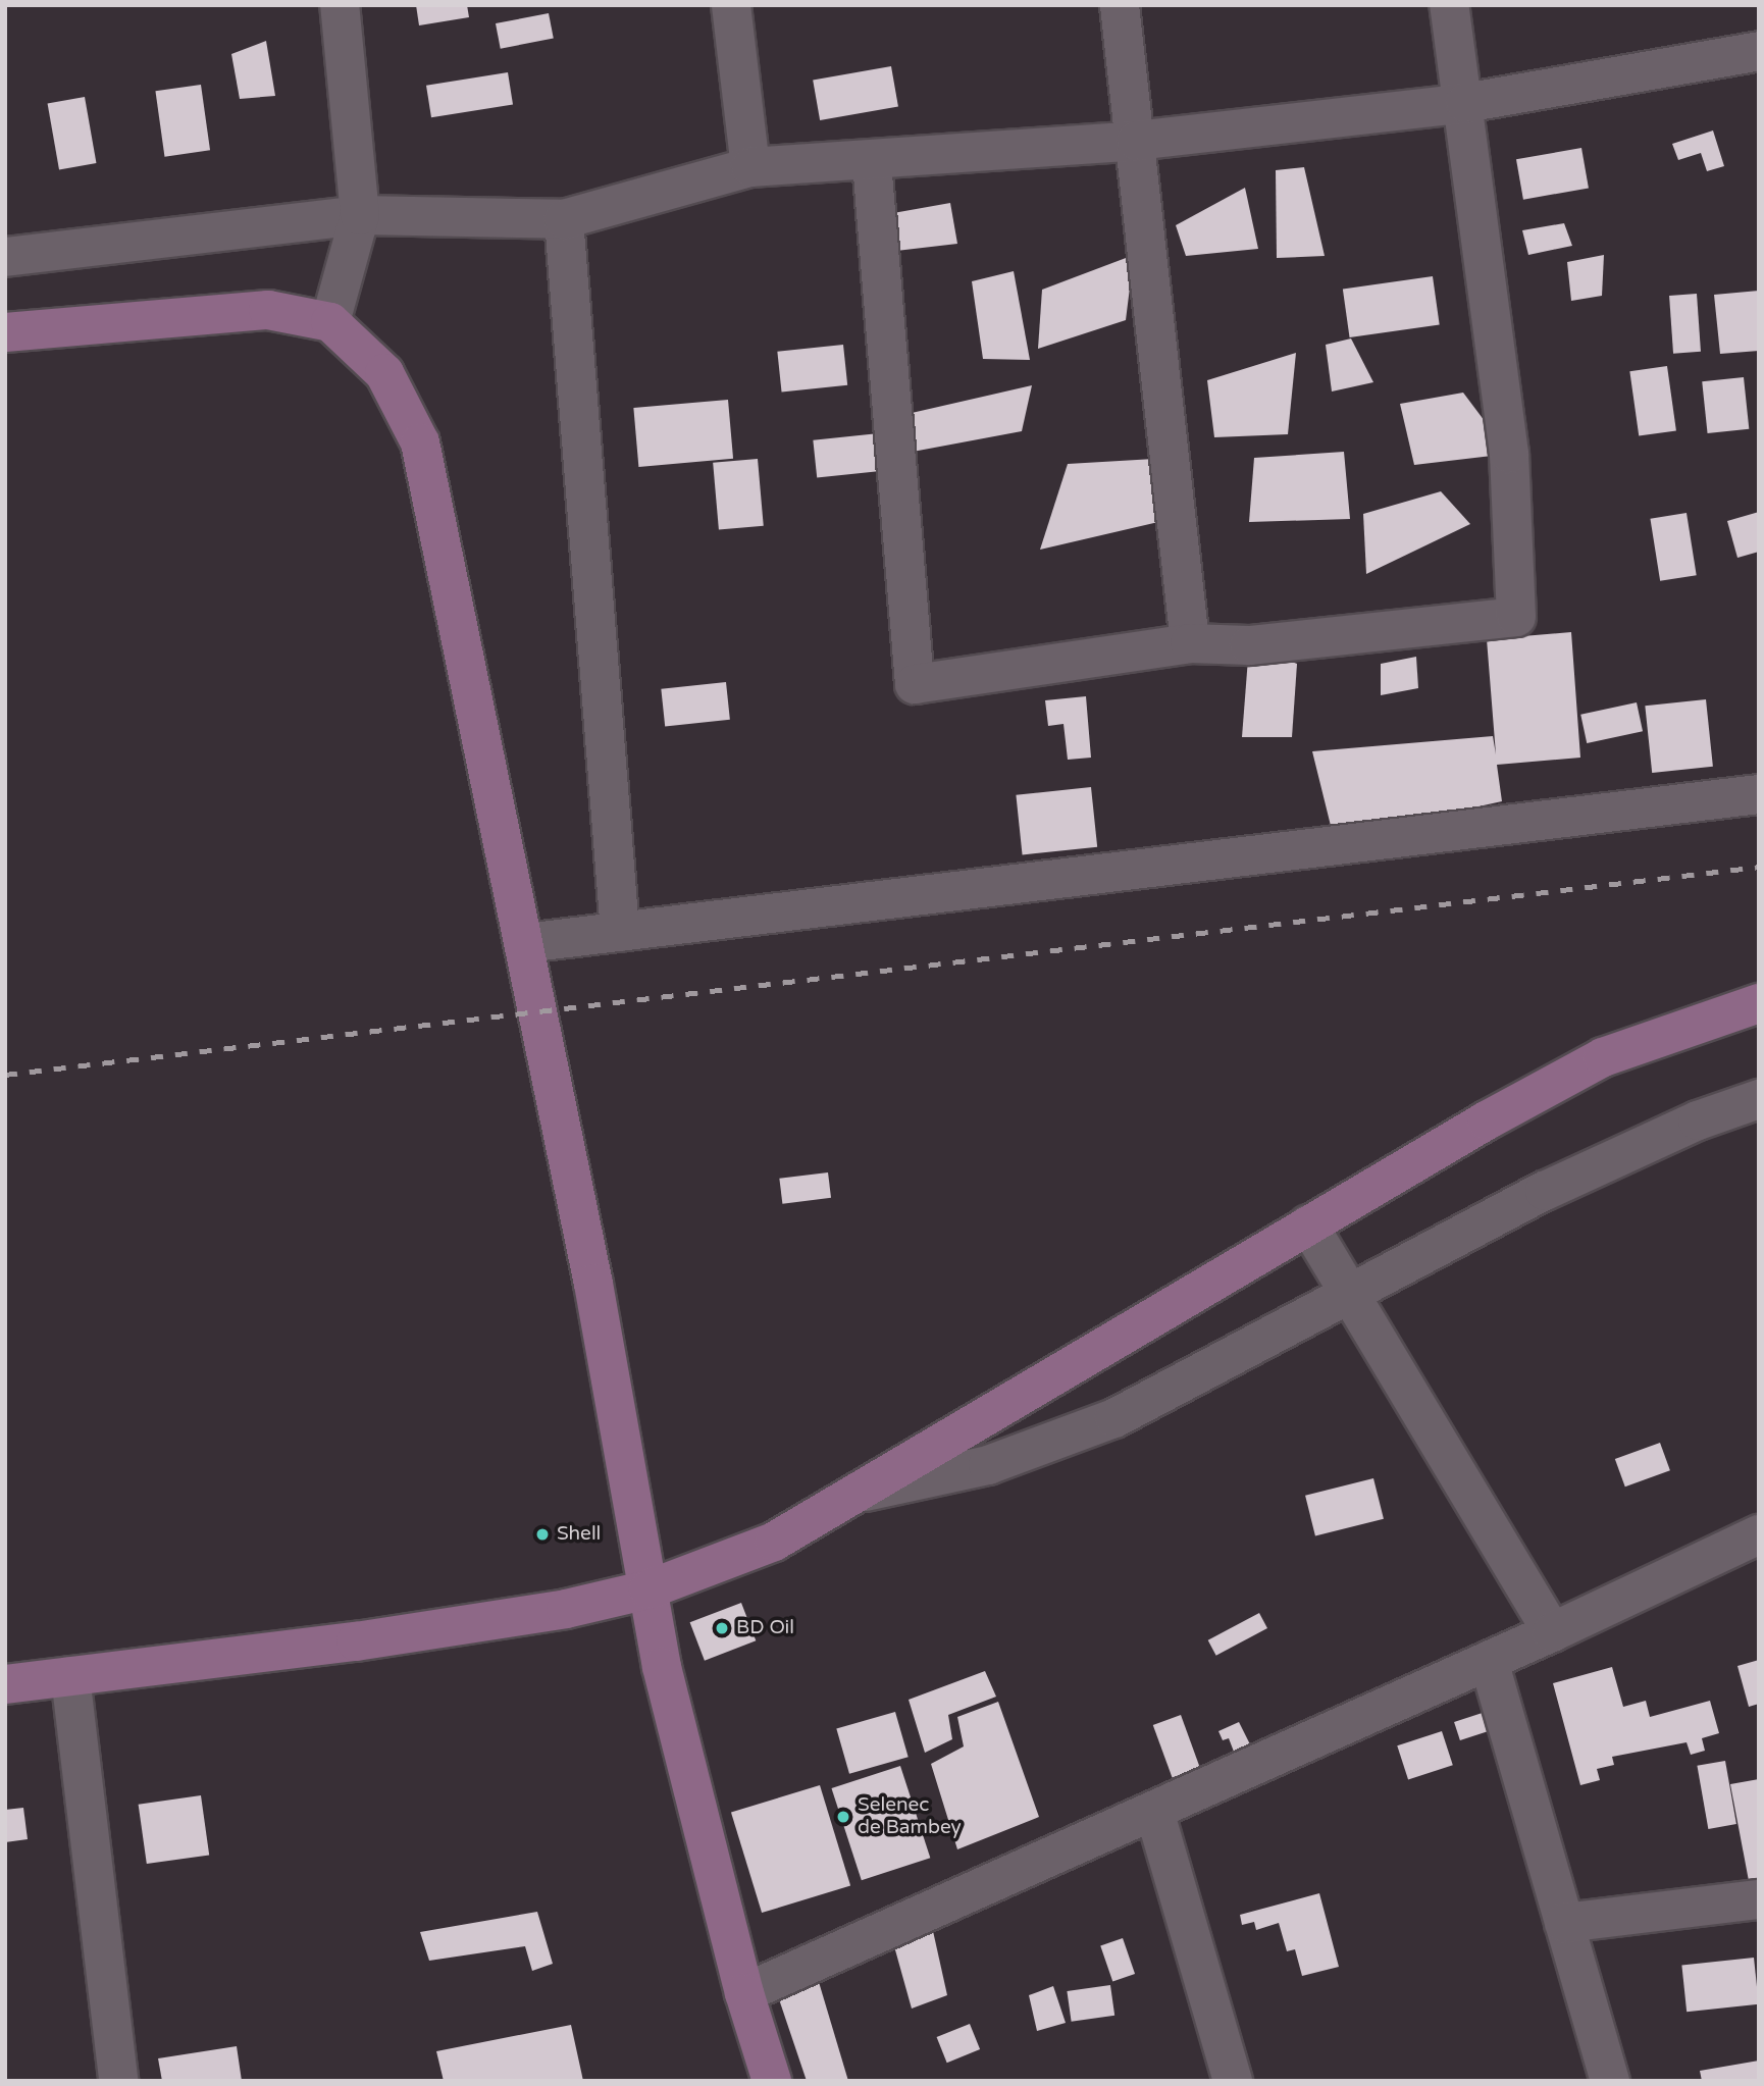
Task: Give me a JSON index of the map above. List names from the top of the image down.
{
  "places": ["Shell", "BD Oil", "Selenec de Bambey"]
}
